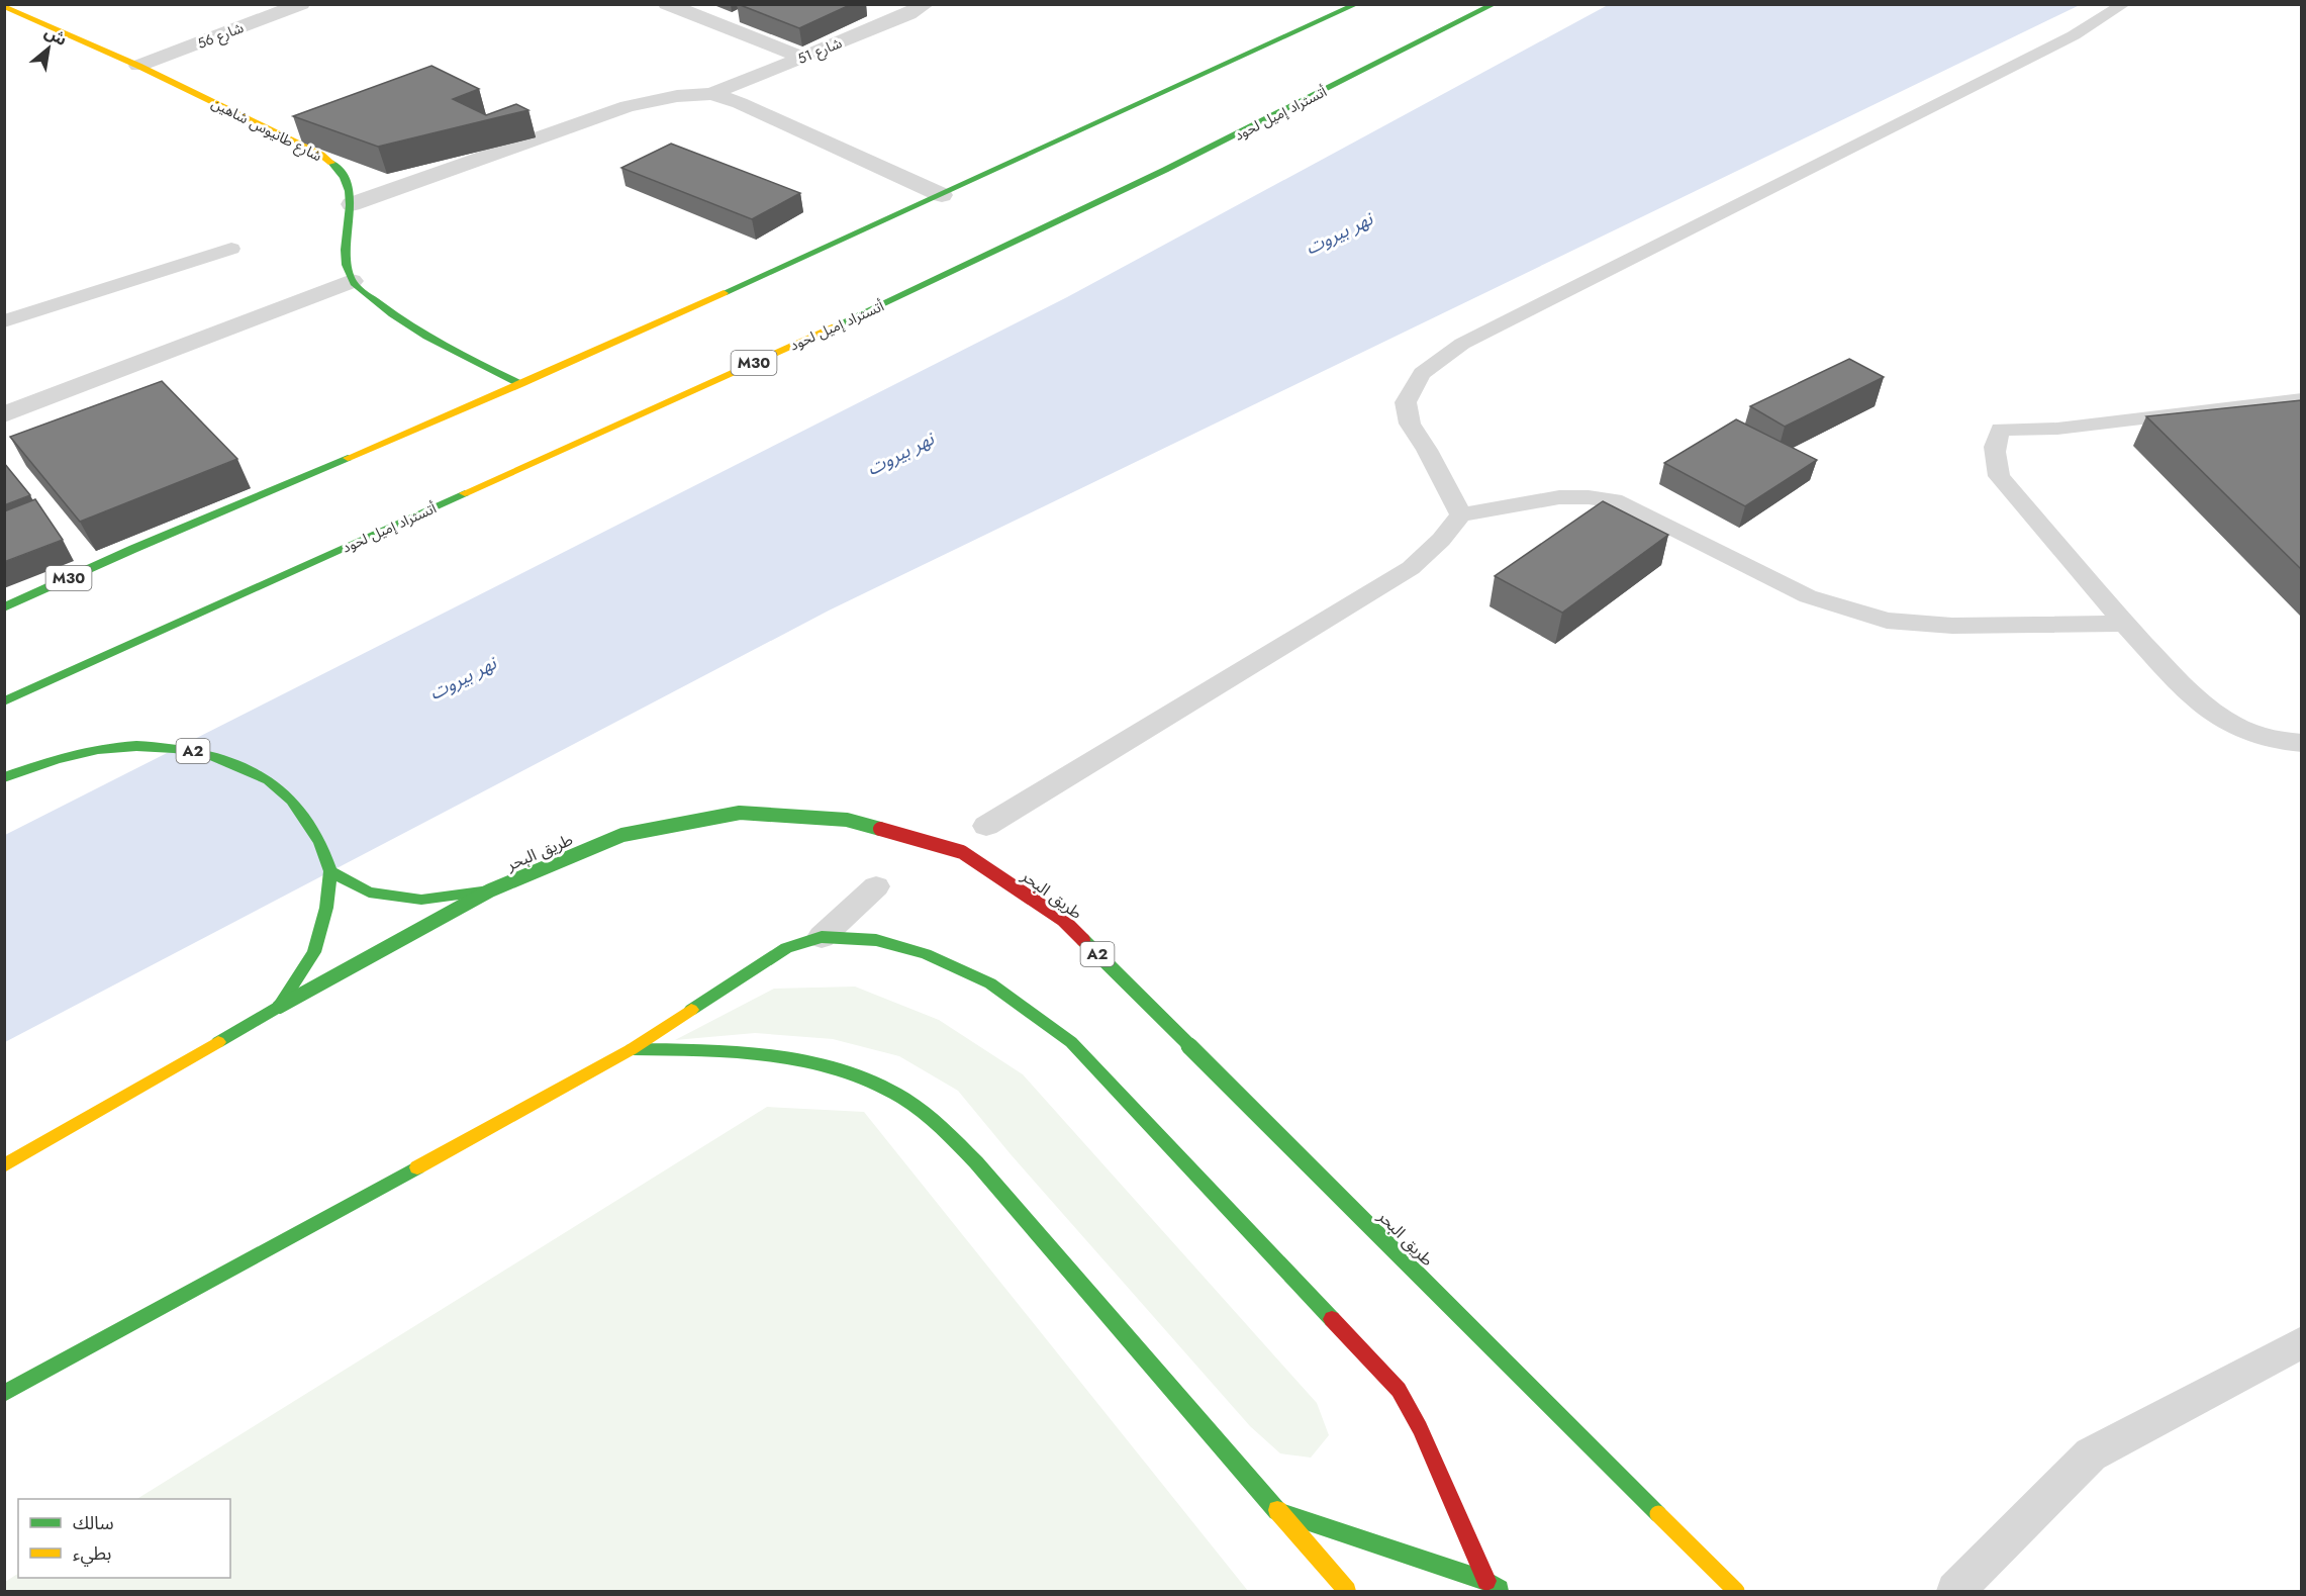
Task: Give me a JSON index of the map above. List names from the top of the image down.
{
  "streets": {
    "main road": [
      "أتستراد إميل لحود",
      "شارع طانيوس شاهين",
      "M30",
      "A2",
      "طريق البحر"
    ],
    "street": ["شارع 56", "شارع 51"]
  },
  "crossings": [
    ["شارع 56", "شارع طانيوس شاهين"],
    ["A2", "طريق البحر"]
  ],
  "water": ["نهر بيروت"],
  "legend": ["سالك", "بطيء"],
  "north": "top right"
}
